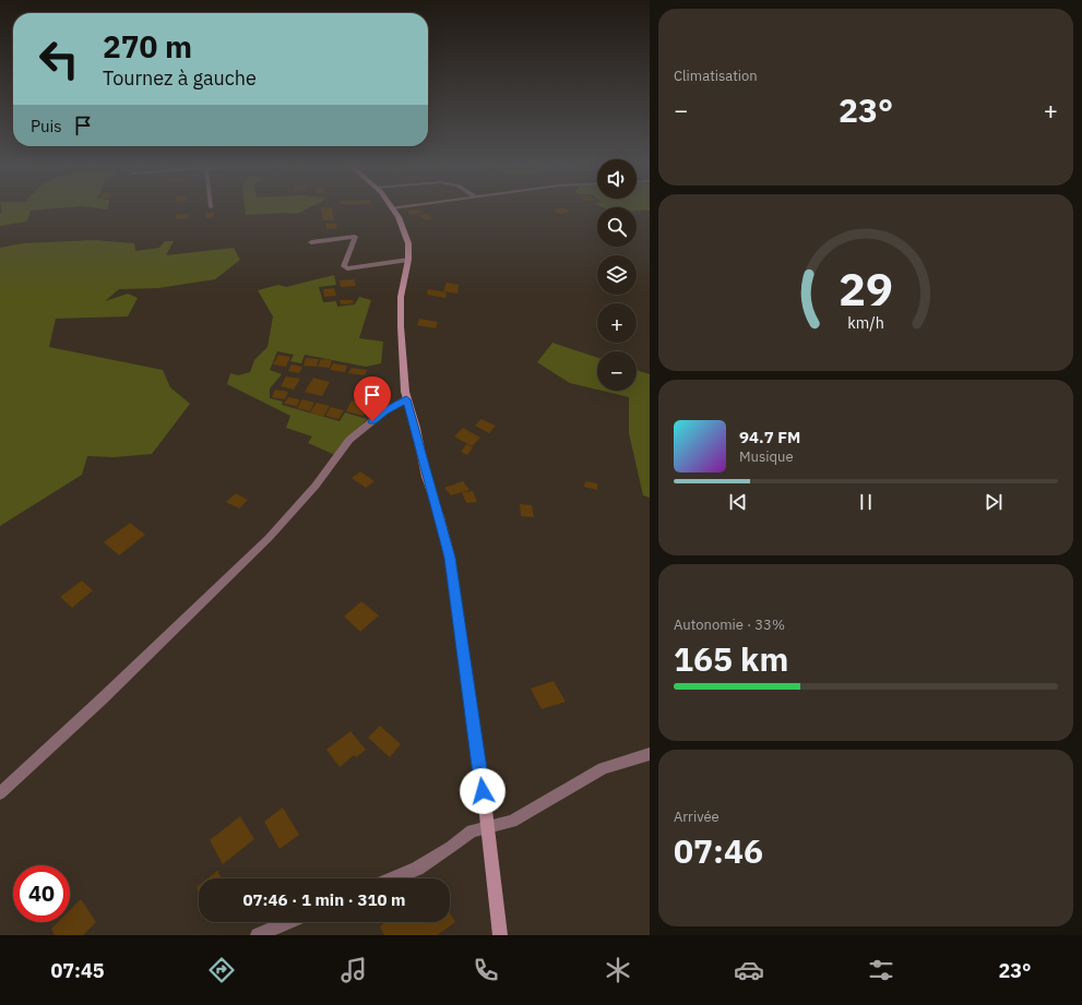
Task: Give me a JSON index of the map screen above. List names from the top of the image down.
{
  "page": {
    "tile": [
      "Climatisation",
      ["Autonomie · 33%", "165 km"],
      ["Arrivée", "07:46"]
    ],
    "turn": ["270 m", "Tournez à gauche"],
    "heat": ["−", "23°", "+"],
    "then": "Puis",
    "map_buttons": ["+", "−"],
    "song": ["94.7 FM", "Musique"],
    "limit": "40",
    "trip": "07:46 · 1 min · 310 m",
    "tabs": ["07:45", "23°"],
    "gauge": ["29", "km/h"]
  }
}
